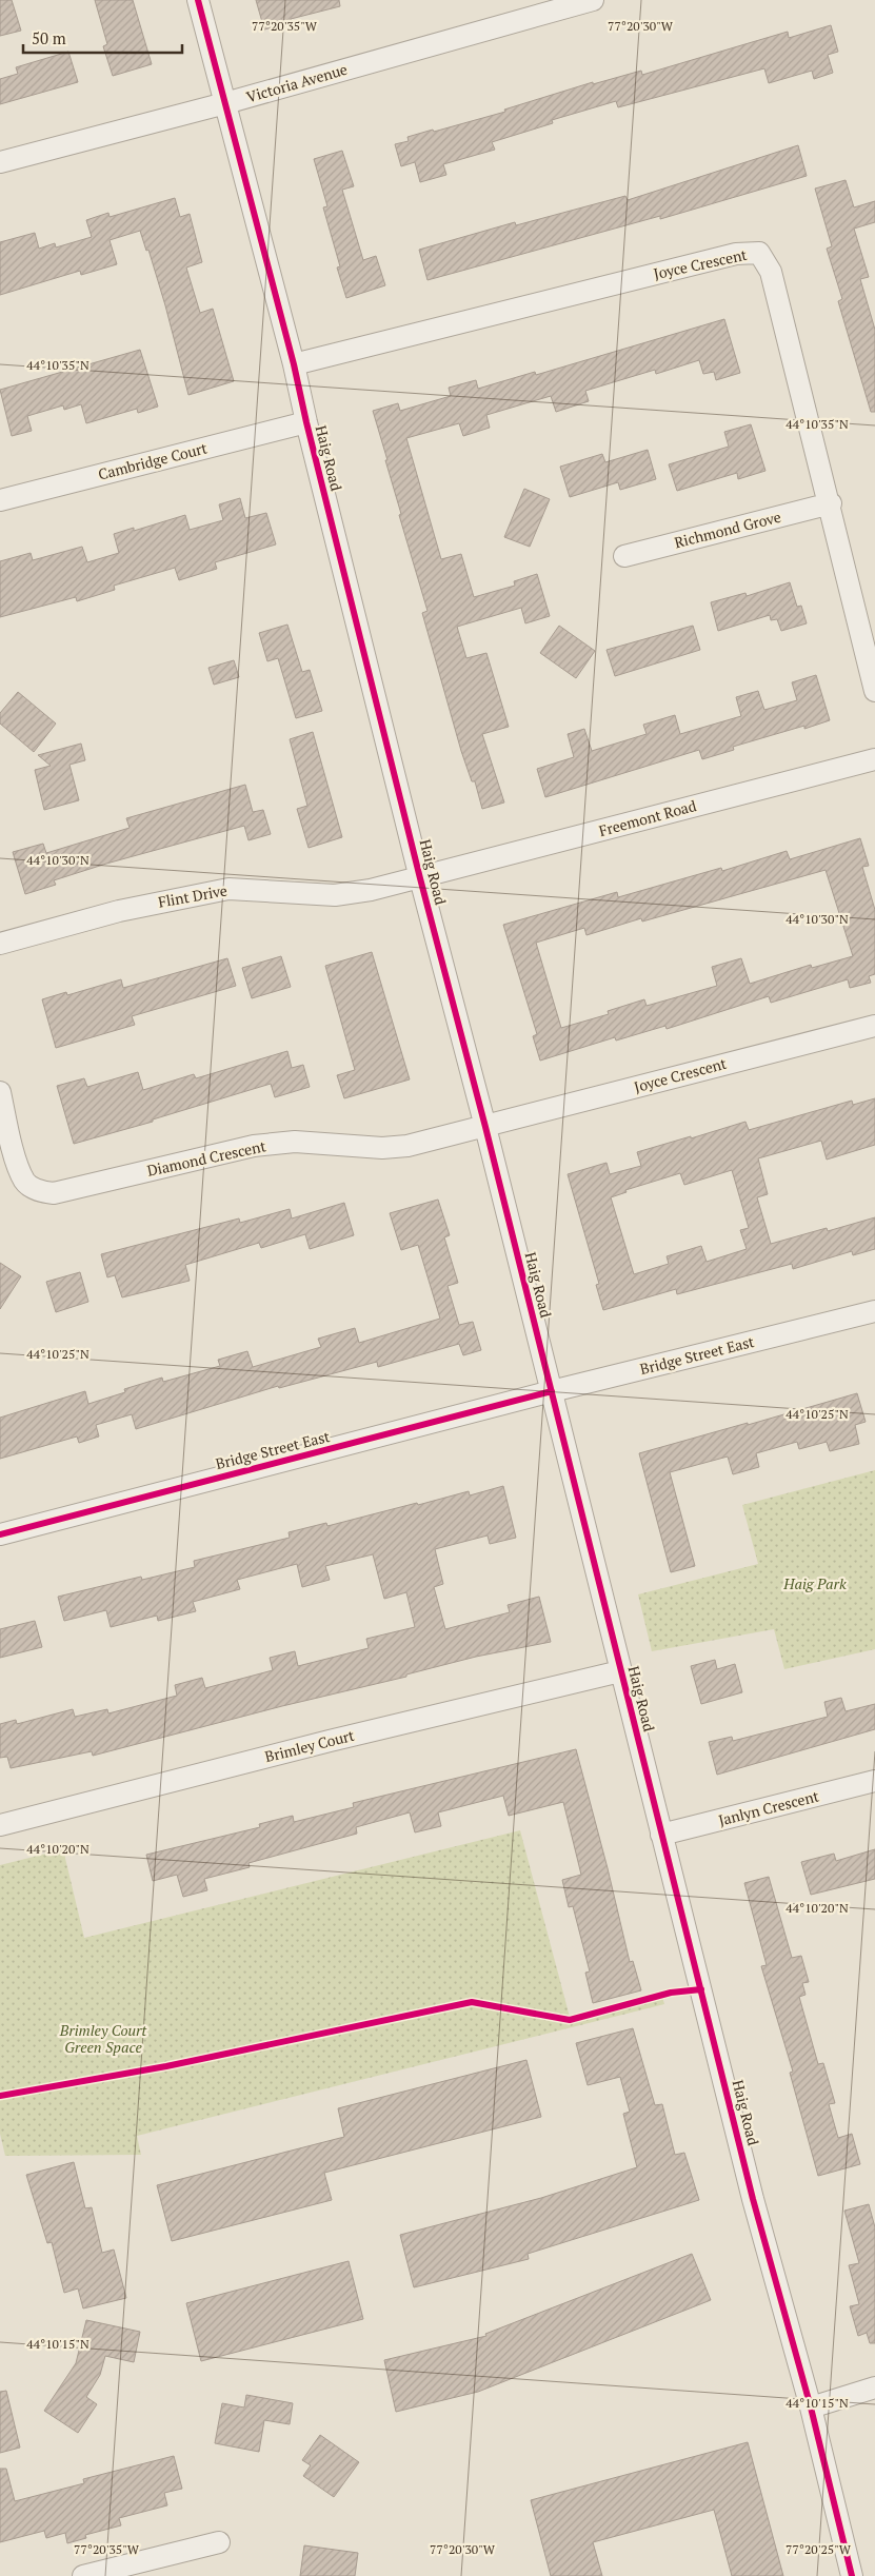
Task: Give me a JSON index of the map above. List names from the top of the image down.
{
  "streets": {
    "street": [
      "Victoria Avenue",
      "Joyce Crescent",
      "Haig Road",
      "Cambridge Court",
      "Richmond Grove",
      "Freemont Road",
      "Flint Drive",
      "Diamond Crescent",
      "Bridge Street East",
      "Brimley Court",
      "Janlyn Crescent"
    ]
  },
  "crossings": [
    ["Victoria Avenue", "Haig Road"],
    ["Joyce Crescent", "Haig Road"],
    ["Joyce Crescent", "Richmond Grove"],
    ["Joyce Crescent", "Diamond Crescent"],
    ["Haig Road", "Cambridge Court"],
    ["Haig Road", "Freemont Road"],
    ["Haig Road", "Flint Drive"],
    ["Haig Road", "Diamond Crescent"],
    ["Haig Road", "Bridge Street East"],
    ["Haig Road", "Brimley Court"],
    ["Haig Road", "Janlyn Crescent"],
    ["Freemont Road", "Flint Drive"]
  ],
  "parks": ["Haig Park", "Brimley Court Green Space"],
  "scale_bar": "50 m",
  "coordinates": [
    "77°20'35\"W",
    "77°20'30\"W",
    "44°10'35\"N",
    "44°10'30\"N",
    "44°10'25\"N",
    "44°10'20\"N",
    "44°10'15\"N",
    "77°20'25\"W"
  ]
}
